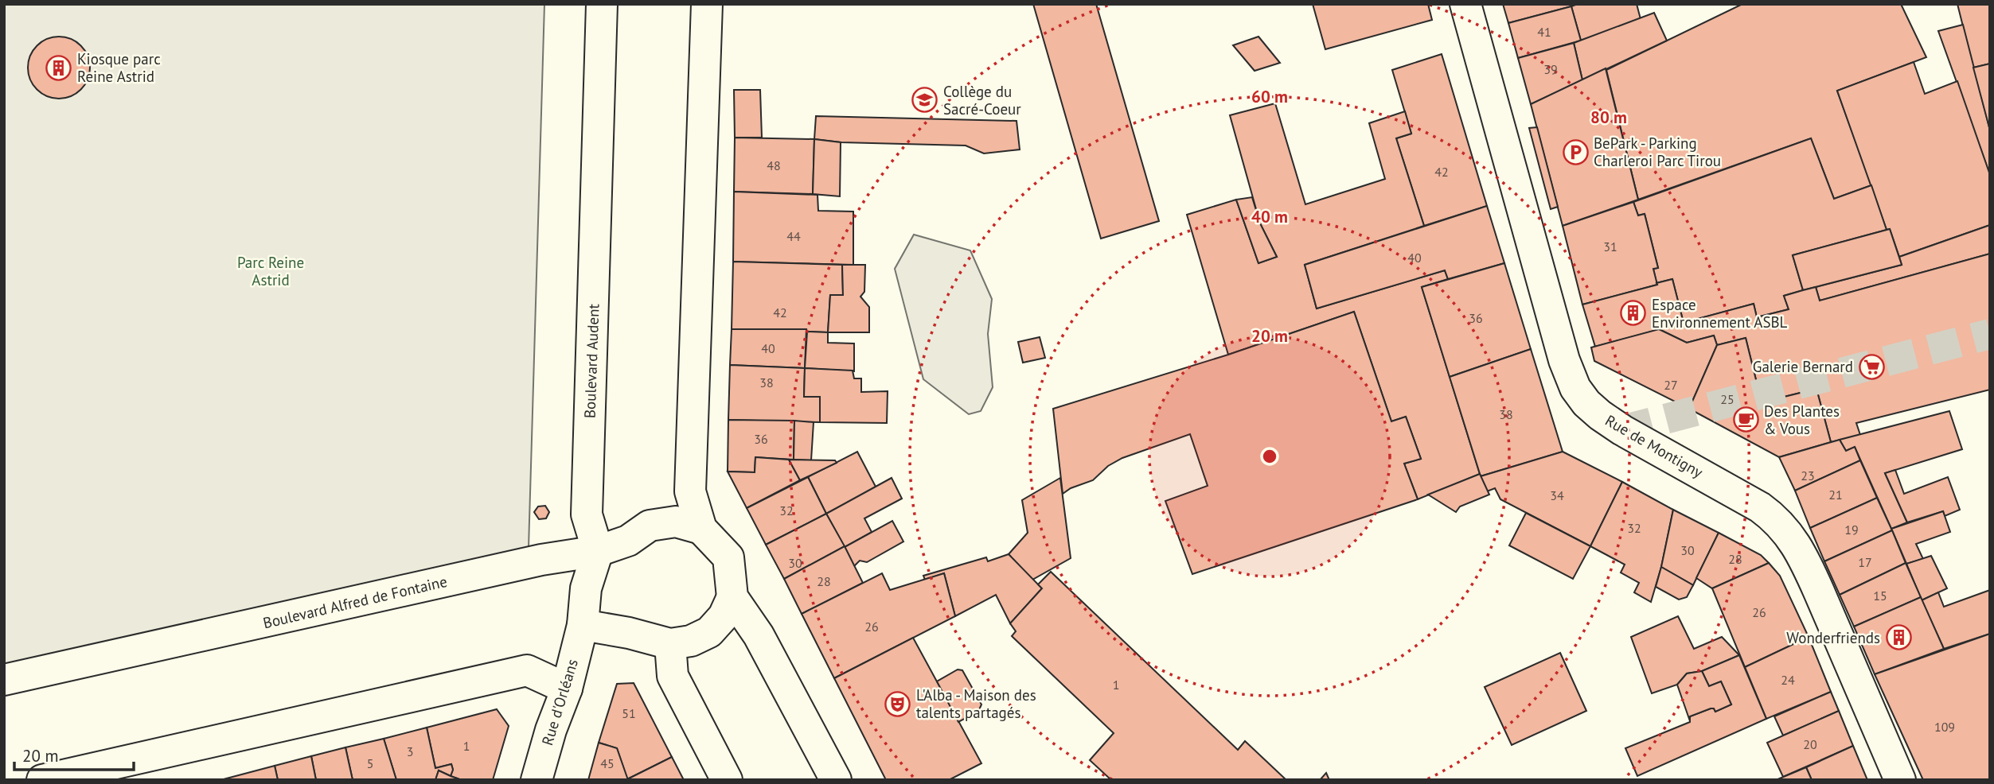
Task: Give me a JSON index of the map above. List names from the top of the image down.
{
  "streets": {
    "street": [
      "Boulevard Audent",
      "Rue de Montigny",
      "Boulevard Alfred de Fontaine",
      "Rue d'Orléans"
    ]
  },
  "crossings": [
    ["Boulevard Audent", "Boulevard Alfred de Fontaine"],
    ["Boulevard Audent", "Rue d'Orléans"],
    ["Boulevard Alfred de Fontaine", "Rue d'Orléans"]
  ],
  "parks": ["Parc Reine Astrid"],
  "places": {
    "building": ["Kiosque parc Reine Astrid", "Espace Environnement ASBL", "Wonderfriends"],
    "school or university": ["Collège du Sacré-Coeur"],
    "parking": ["BePark - Parking Charleroi Parc Tirou"],
    "supermarket": ["Galerie Bernard"],
    "cafe": ["Des Plantes & Vous"],
    "theatre": ["L'Alba - Maison des talents partagés"]
  },
  "house_numbers": [
    "41",
    "39",
    "48",
    "42",
    "44",
    "31",
    "40",
    "42",
    "36",
    "40",
    "38",
    "27",
    "25",
    "38",
    "36",
    "23",
    "21",
    "34",
    "32",
    "32",
    "19",
    "30",
    "28",
    "17",
    "30",
    "28",
    "15",
    "26",
    "26",
    "24",
    "1",
    "51",
    "109",
    "20",
    "1",
    "3",
    "5",
    "45"
  ],
  "scale_bar": "20 m",
  "rings": [
    "60 m",
    "80 m",
    "40 m",
    "20 m"
  ]
}
